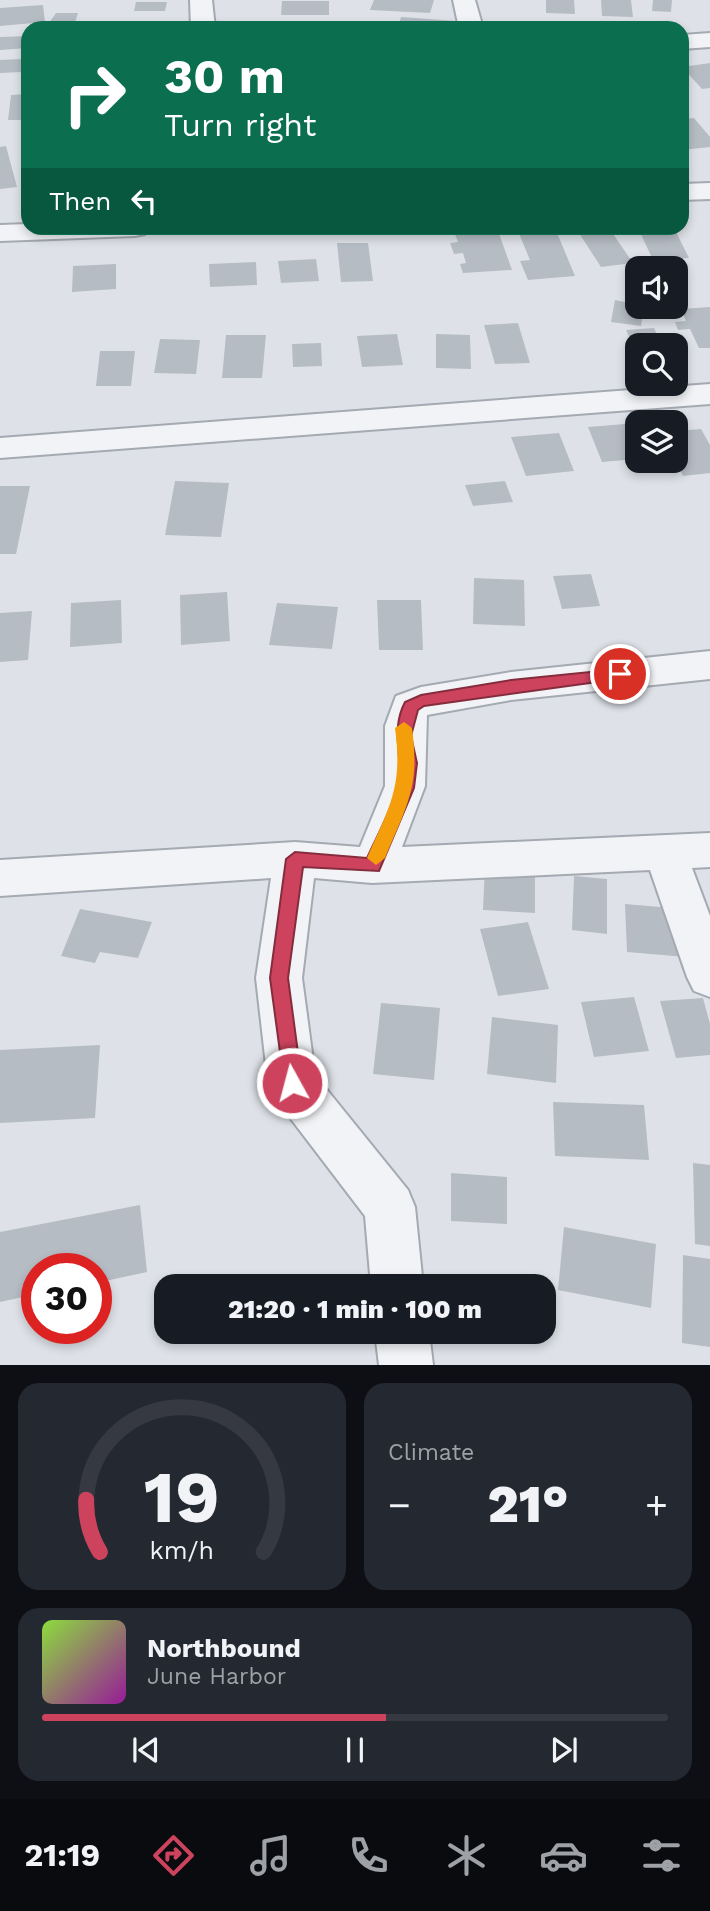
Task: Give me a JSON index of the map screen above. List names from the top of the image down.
{
  "page": {
    "turn": ["30 m", "Turn right"],
    "then": "Then",
    "limit": "30",
    "trip": "21:20 · 1 min · 100 m",
    "tile": "Climate",
    "heat": ["−", "21°", "+"],
    "song": ["Northbound", "June Harbor"],
    "tabs": "21:19",
    "gauge": ["19", "km/h"]
  }
}
